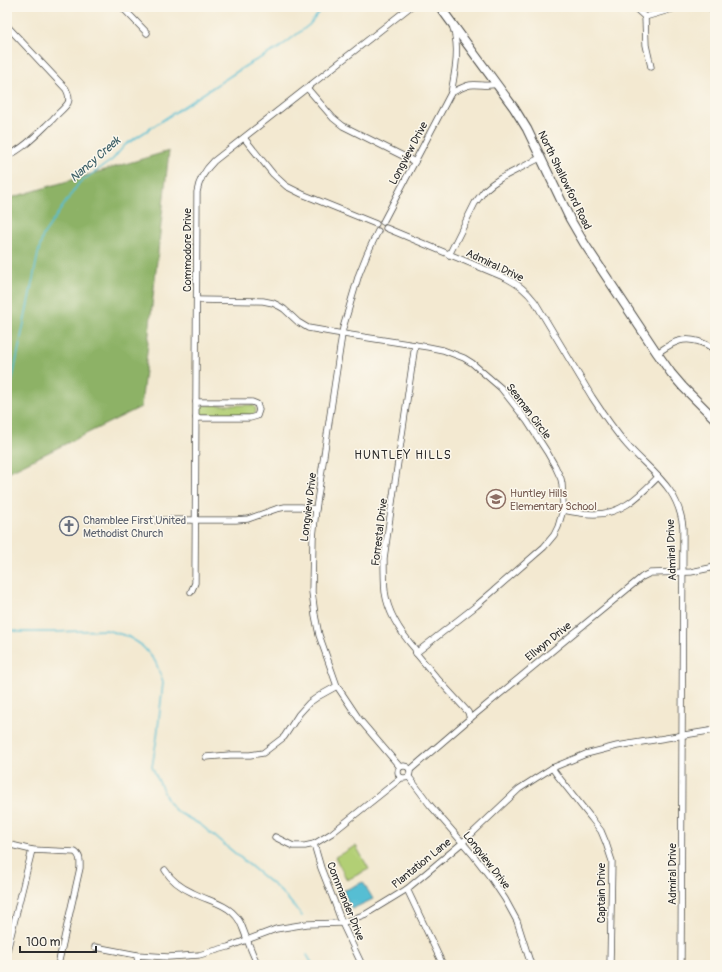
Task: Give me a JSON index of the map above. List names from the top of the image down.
{
  "streets": {
    "street": [
      "Longview Drive",
      "North Shallowford Road",
      "Commodore Drive",
      "Admiral Drive",
      "Seaman Circle",
      "Forrestal Drive",
      "Ellwyn Drive",
      "Plantation Lane",
      "Captain Drive",
      "Commander Drive"
    ]
  },
  "crossings": [
    ["Longview Drive", "North Shallowford Road"],
    ["Longview Drive", "Admiral Drive"],
    ["Longview Drive", "Seaman Circle"],
    ["Longview Drive", "Ellwyn Drive"],
    ["Longview Drive", "Plantation Lane"],
    ["Commodore Drive", "Seaman Circle"],
    ["Admiral Drive", "Ellwyn Drive"],
    ["Admiral Drive", "Plantation Lane"],
    ["Seaman Circle", "Forrestal Drive"],
    ["Forrestal Drive", "Ellwyn Drive"],
    ["Plantation Lane", "Captain Drive"],
    ["Plantation Lane", "Commander Drive"]
  ],
  "districts": ["HUNTLEY HILLS"],
  "water": ["Nancy Creek"],
  "places": {
    "school or university": ["Huntley Hills Elementary School"],
    "church": ["Chamblee First United Methodist Church"]
  },
  "scale_bar": "100 m"
}
